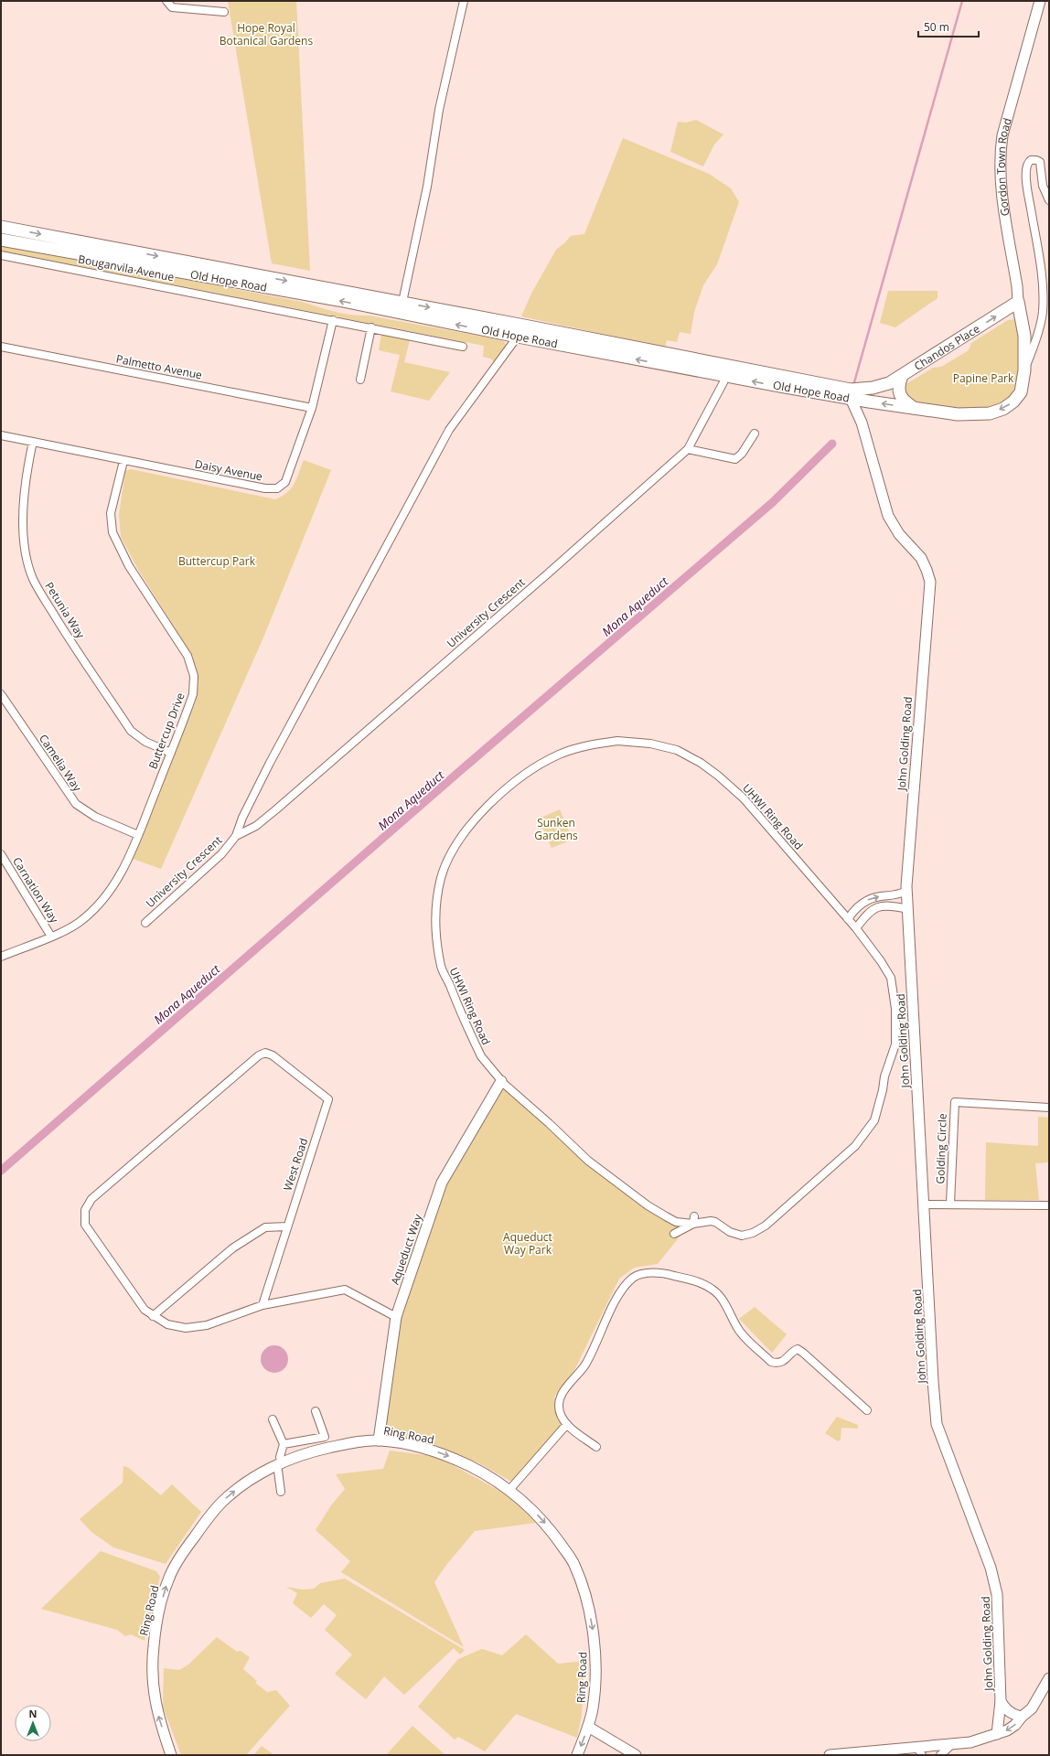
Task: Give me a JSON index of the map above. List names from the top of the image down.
{
  "streets": {
    "main road": ["Gordon Town Road", "Old Hope Road", "Chandos Place"],
    "street": [
      "Bouganvila Avenue",
      "Palmetto Avenue",
      "Daisy Avenue",
      "Petunia Way",
      "University Crescent",
      "Buttercup Drive",
      "John Golding Road",
      "Camelia Way",
      "UHWI Ring Road",
      "Carnation Way",
      "Golding Circle",
      "West Road",
      "Aqueduct Way",
      "Ring Road"
    ]
  },
  "crossings": [
    ["Gordon Town Road", "Old Hope Road"],
    ["Gordon Town Road", "Chandos Place"],
    ["Bouganvila Avenue", "Daisy Avenue"],
    ["Old Hope Road", "Chandos Place"],
    ["Old Hope Road", "University Crescent"],
    ["Old Hope Road", "John Golding Road"],
    ["Palmetto Avenue", "Daisy Avenue"],
    ["Daisy Avenue", "Petunia Way"],
    ["Daisy Avenue", "Buttercup Drive"],
    ["Petunia Way", "Buttercup Drive"],
    ["Buttercup Drive", "Camelia Way"],
    ["Buttercup Drive", "Carnation Way"],
    ["UHWI Ring Road", "Aqueduct Way"],
    ["Aqueduct Way", "Ring Road"]
  ],
  "one_way": ["Chandos Place"],
  "water": ["Mona Aqueduct"],
  "parks": [
    "Hope Royal Botanical Gardens",
    "Papine Park",
    "Buttercup Park",
    "Sunken Gardens",
    "Aqueduct Way Park"
  ],
  "scale_bar": "50 m",
  "north": "top"
}
